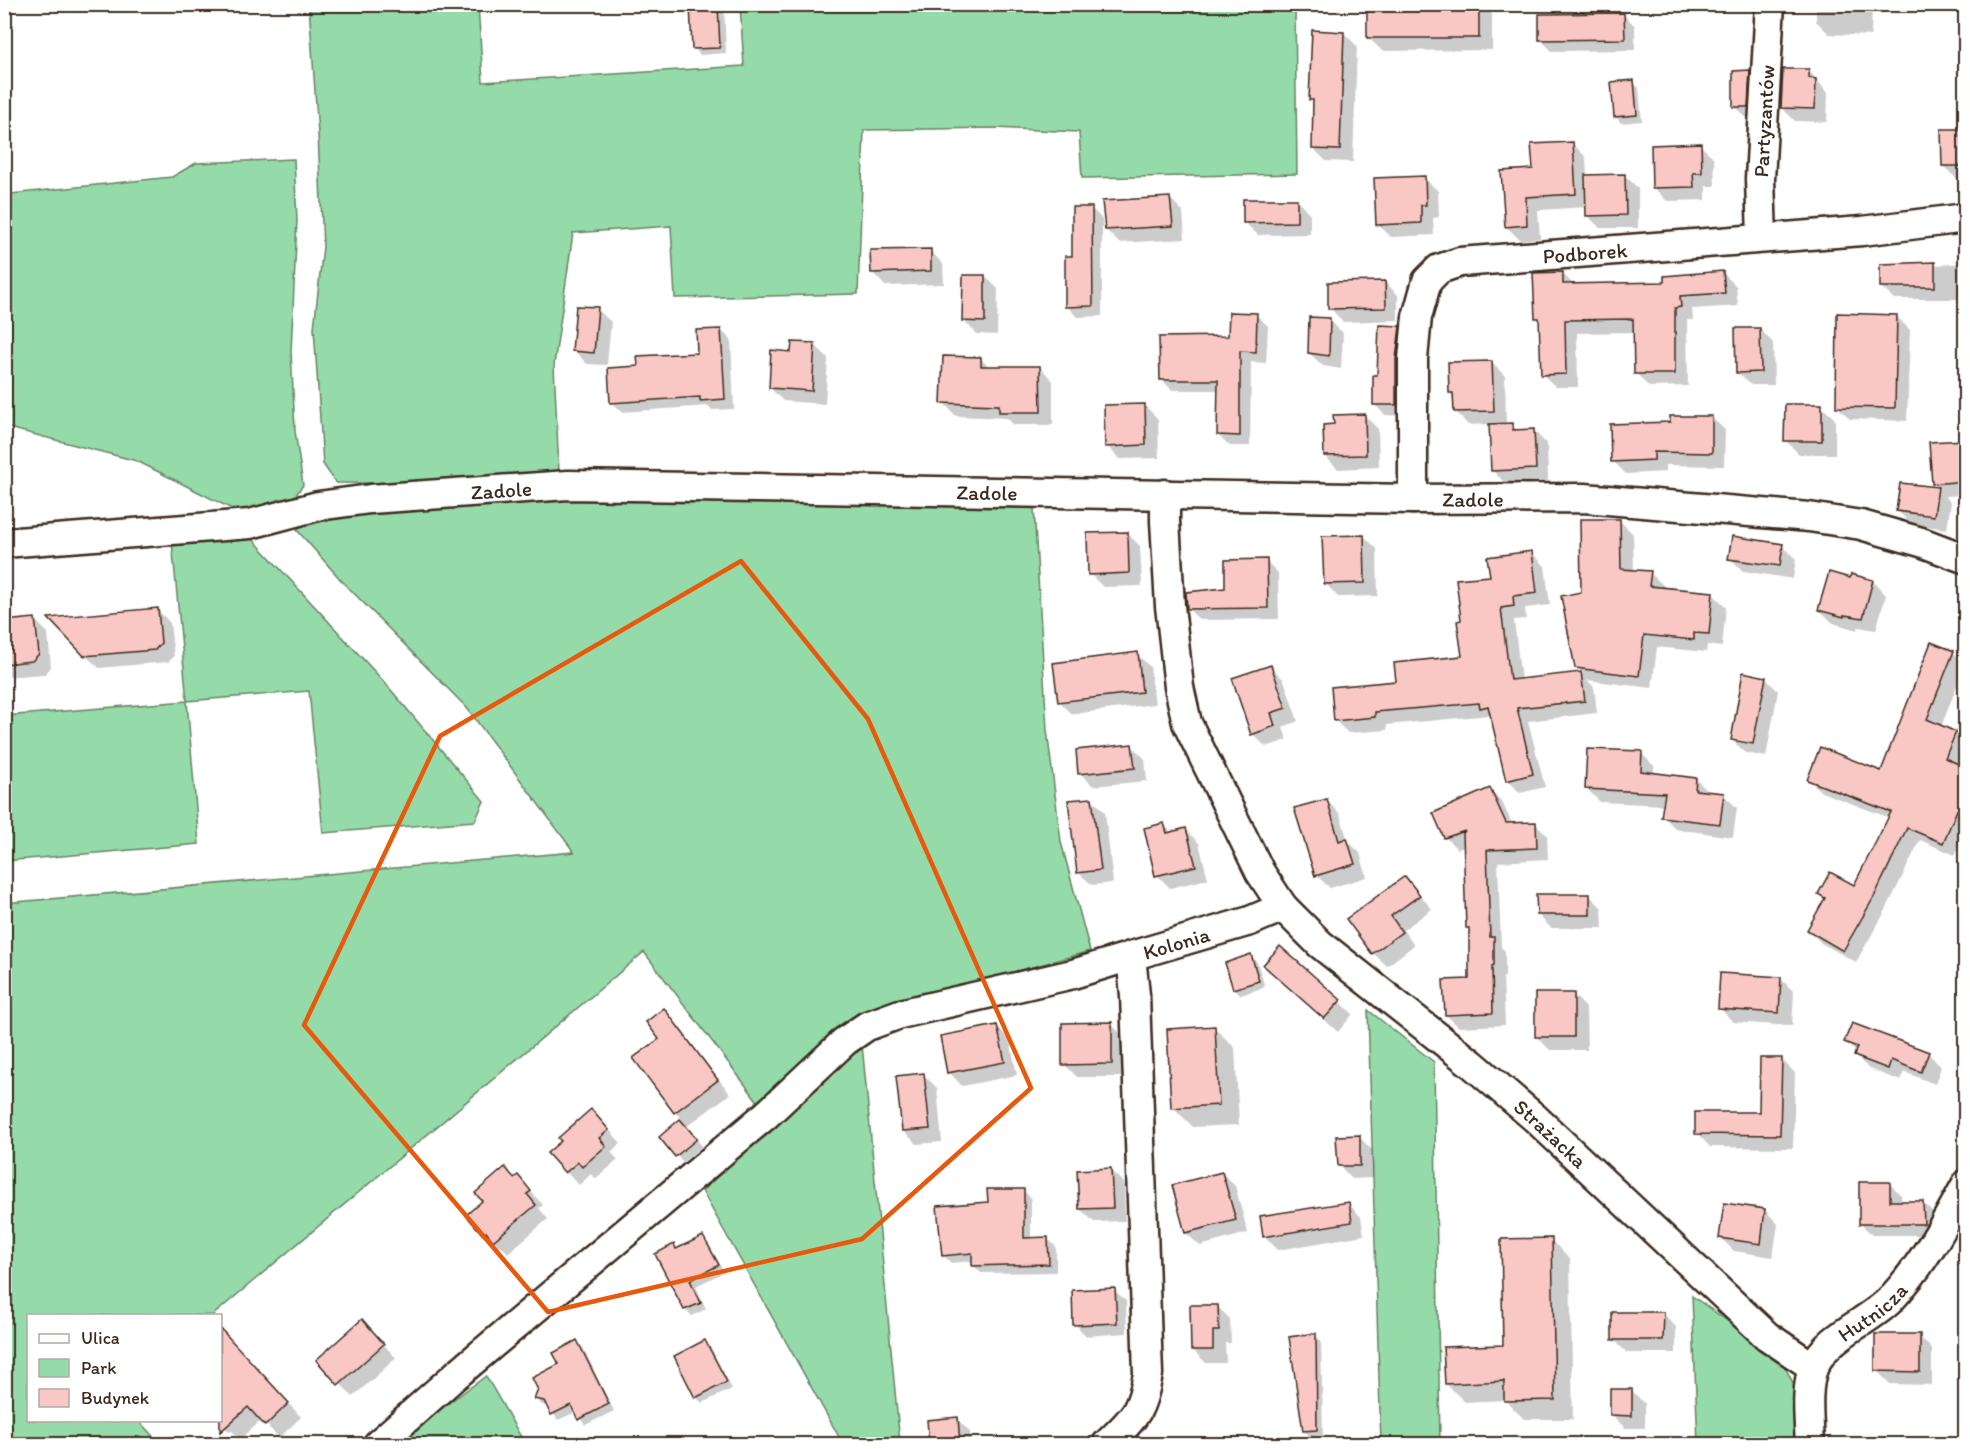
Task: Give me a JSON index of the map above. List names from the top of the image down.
{
  "streets": {
    "street": [
      "Partyzantów",
      "Podborek",
      "Zadole",
      "Kolonia",
      "Strażacka",
      "Hutnicza"
    ]
  },
  "crossings": [
    ["Partyzantów", "Podborek"],
    ["Podborek", "Zadole"],
    ["Kolonia", "Strażacka"],
    ["Strażacka", "Hutnicza"]
  ],
  "legend": ["Ulica", "Park", "Budynek"]
}
